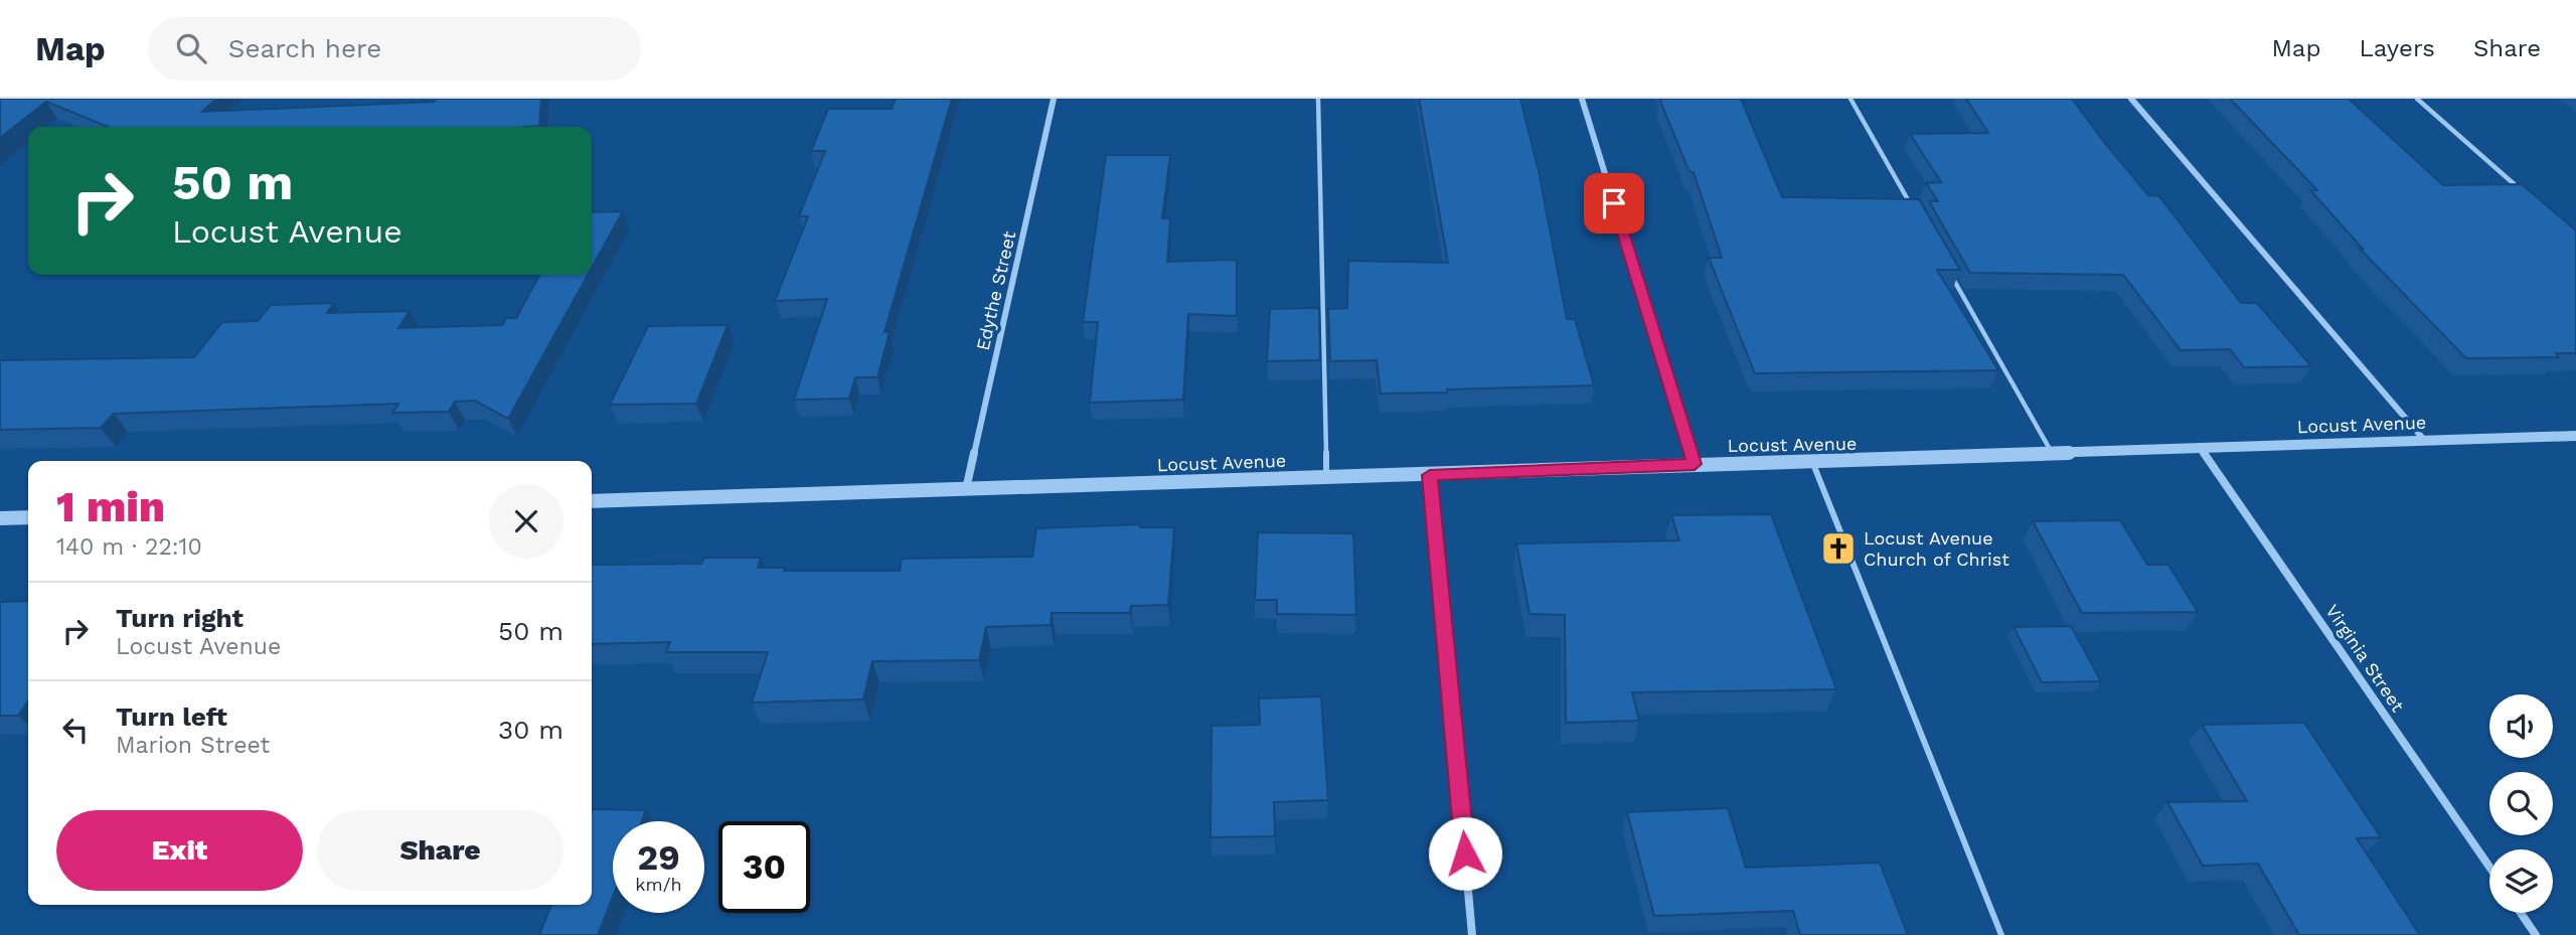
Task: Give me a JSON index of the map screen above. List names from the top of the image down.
{
  "streets": {
    "street": ["Edythe Street", "Locust Avenue", "Virginia Street"]
  },
  "crossings": [
    ["Edythe Street", "Locust Avenue"],
    ["Locust Avenue", "Virginia Street"]
  ],
  "places": {
    "church": ["Locust Avenue Church of Christ"]
  },
  "page": {
    "header": "Map",
    "search": "Search here",
    "nav": ["Map", "Layers", "Share"],
    "turn": ["50 m", "Locust Avenue"],
    "heading": ["1 min", "140 m · 22:10"],
    "list": [
      {
        "name": "Turn right",
        "note": "Locust Avenue",
        "value": "50 m"
      },
      {
        "name": "Turn left",
        "note": "Marion Street",
        "value": "30 m"
      }
    ],
    "buttons": ["Exit", "Share"],
    "speed": "29 km/h",
    "limit": "30"
  }
}
